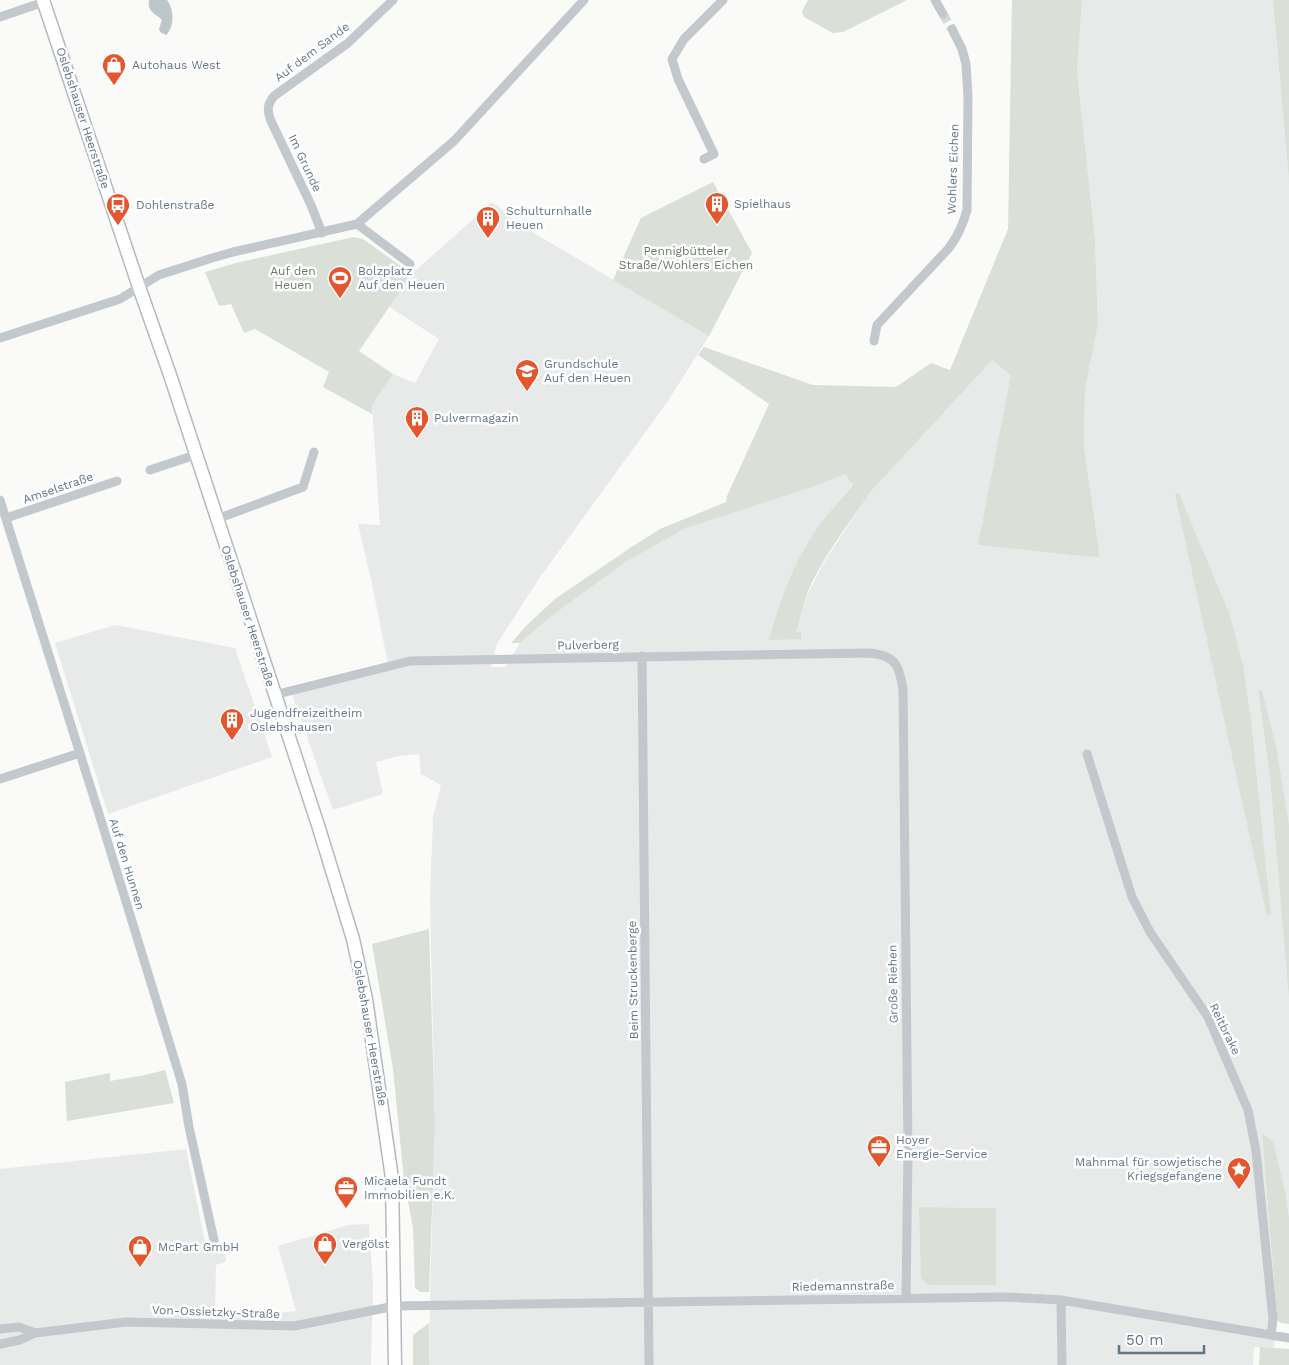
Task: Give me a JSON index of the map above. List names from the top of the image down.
{
  "streets": {
    "main road": ["Oslebshauser Heerstraße"],
    "street": [
      "Auf dem Sande",
      "Im Grunde",
      "Wohlers Eichen",
      "Amselstraße",
      "Pulverberg",
      "Auf den Hunnen",
      "Beim Struckenberge",
      "Große Riehen",
      "Reitbrake",
      "Riedemannstraße",
      "Von-Ossietzky-Straße"
    ]
  },
  "crossings": [
    ["Auf dem Sande", "Im Grunde"],
    ["Oslebshauser Heerstraße", "Pulverberg"],
    ["Oslebshauser Heerstraße", "Riedemannstraße"],
    ["Oslebshauser Heerstraße", "Von-Ossietzky-Straße"],
    ["Amselstraße", "Auf den Hunnen"],
    ["Pulverberg", "Beim Struckenberge"],
    ["Pulverberg", "Große Riehen"],
    ["Beim Struckenberge", "Riedemannstraße"],
    ["Große Riehen", "Riedemannstraße"],
    ["Reitbrake", "Riedemannstraße"],
    ["Riedemannstraße", "Von-Ossietzky-Straße"]
  ],
  "parks": ["Pennigbütteler Straße/Wohlers Eichen", "Auf den Heuen"],
  "places": {
    "shop": ["Autohaus West", "Vergölst", "McPart GmbH"],
    "building": [
      "Spielhaus",
      "Schulturnhalle Heuen",
      "Pulvermagazin",
      "Jugendfreizeitheim Oslebshausen"
    ],
    "bus stop": ["Dohlenstraße"],
    "sports": ["Bolzplatz Auf den Heuen"],
    "school or university": ["Grundschule Auf den Heuen"],
    "office": ["Hoyer Energie-Service", "Micaela Fundt Immobilien e.K."],
    "place": ["Mahnmal für sowjetische Kriegsgefangene"]
  },
  "scale_bar": "50 m"
}
